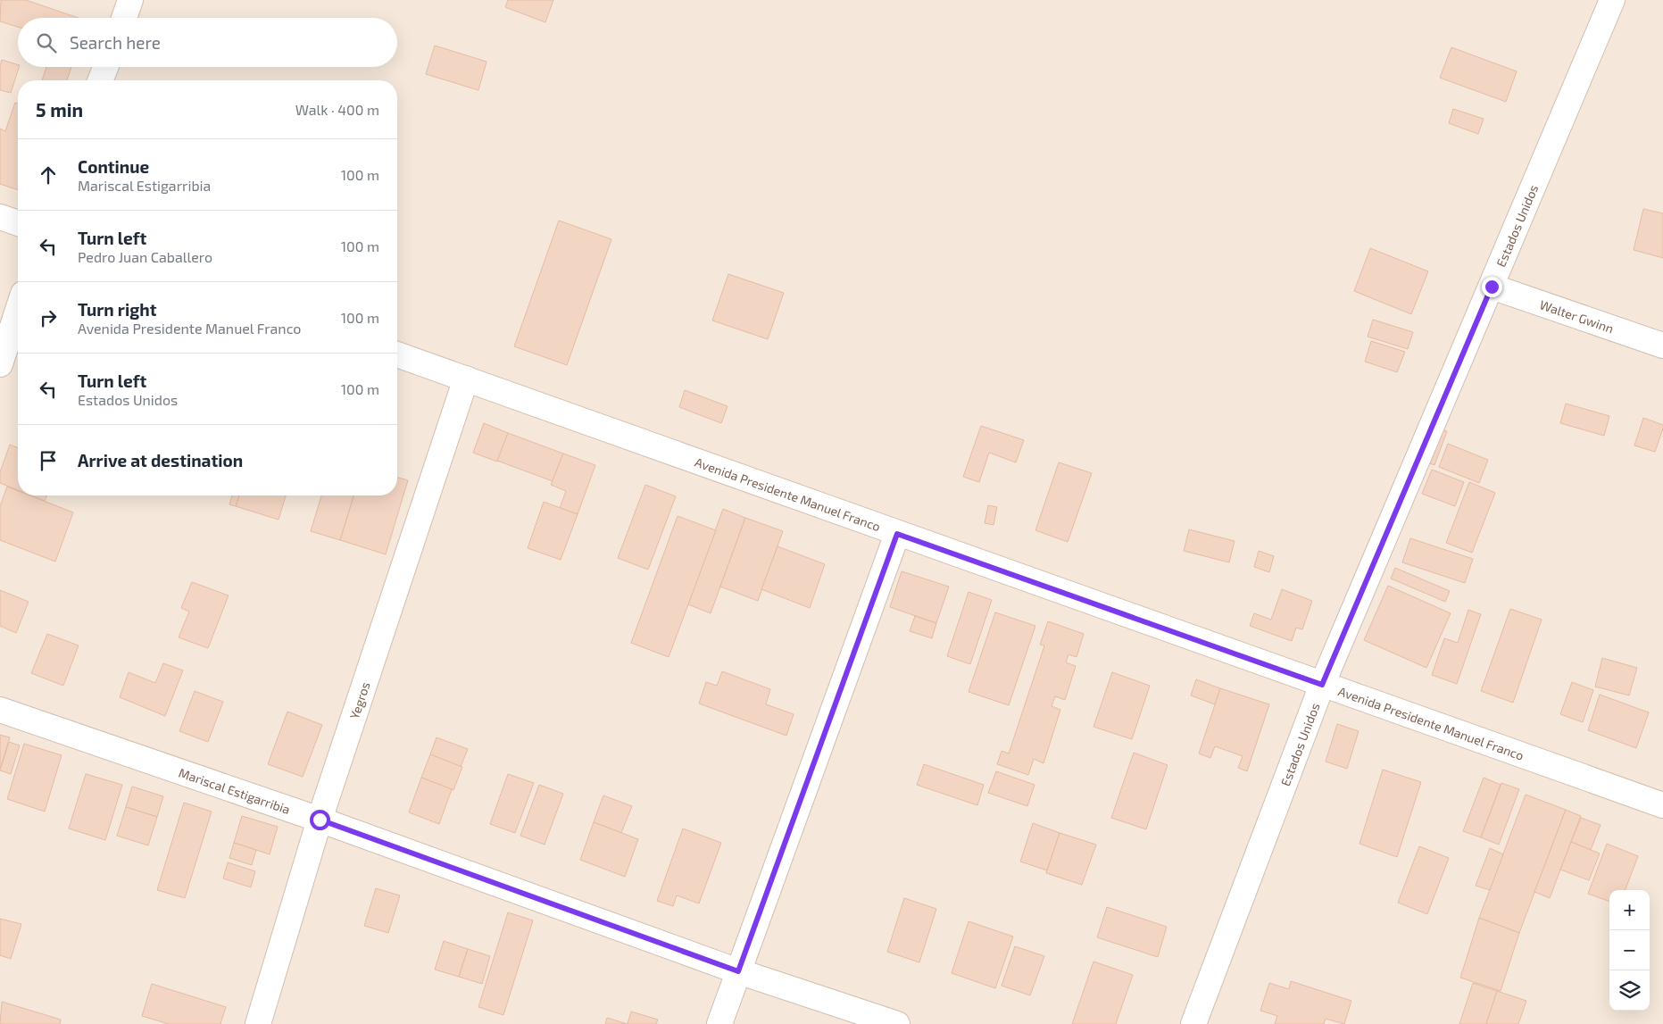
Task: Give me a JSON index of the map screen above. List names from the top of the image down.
{
  "streets": {
    "street": [
      "Estados Unidos",
      "Walter Gwinn",
      "Avenida Presidente Manuel Franco",
      "Yegros",
      "Mariscal Estigarribia"
    ]
  },
  "crossings": [
    ["Estados Unidos", "Walter Gwinn"],
    ["Estados Unidos", "Avenida Presidente Manuel Franco"],
    ["Avenida Presidente Manuel Franco", "Yegros"],
    ["Yegros", "Mariscal Estigarribia"]
  ],
  "page": {
    "search": "Search here",
    "heading": ["5 min", "Walk · 400 m"],
    "list": [
      ["Continue", "Mariscal Estigarribia", "100 m"],
      ["Turn left", "Pedro Juan Caballero", "100 m"],
      ["Turn right", "Avenida Presidente Manuel Franco", "100 m"],
      ["Turn left", "Estados Unidos", "100 m"],
      "Arrive at destination"
    ],
    "map_buttons": ["+", "−"]
  }
}
